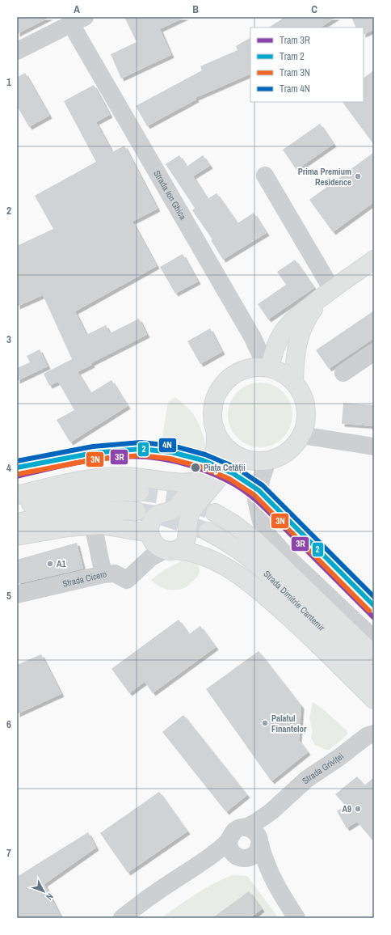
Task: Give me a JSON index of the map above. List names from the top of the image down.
{
  "streets": {
    "main road": ["Strada Dimitrie Cantemir"],
    "street": ["Strada Ion Ghica", "Strada Cicero", "Strada Griviței"]
  },
  "places": [
    "Prima Premium Residence",
    "Piața Cetății",
    "A1",
    "Palatul Finantelor",
    "A9"
  ],
  "lines": [
    "tram line 4N",
    "tram line 2",
    "tram line 3N",
    "tram line 3R"
  ],
  "legend": [
    "Tram 3R",
    "Tram 2",
    "Tram 3N",
    "Tram 4N"
  ],
  "north": "bottom right",
  "grid": {
    "columns": ["A", "B", "C"],
    "rows": [
      "1",
      "2",
      "3",
      "4",
      "5",
      "6",
      "7"
    ]
  }
}
